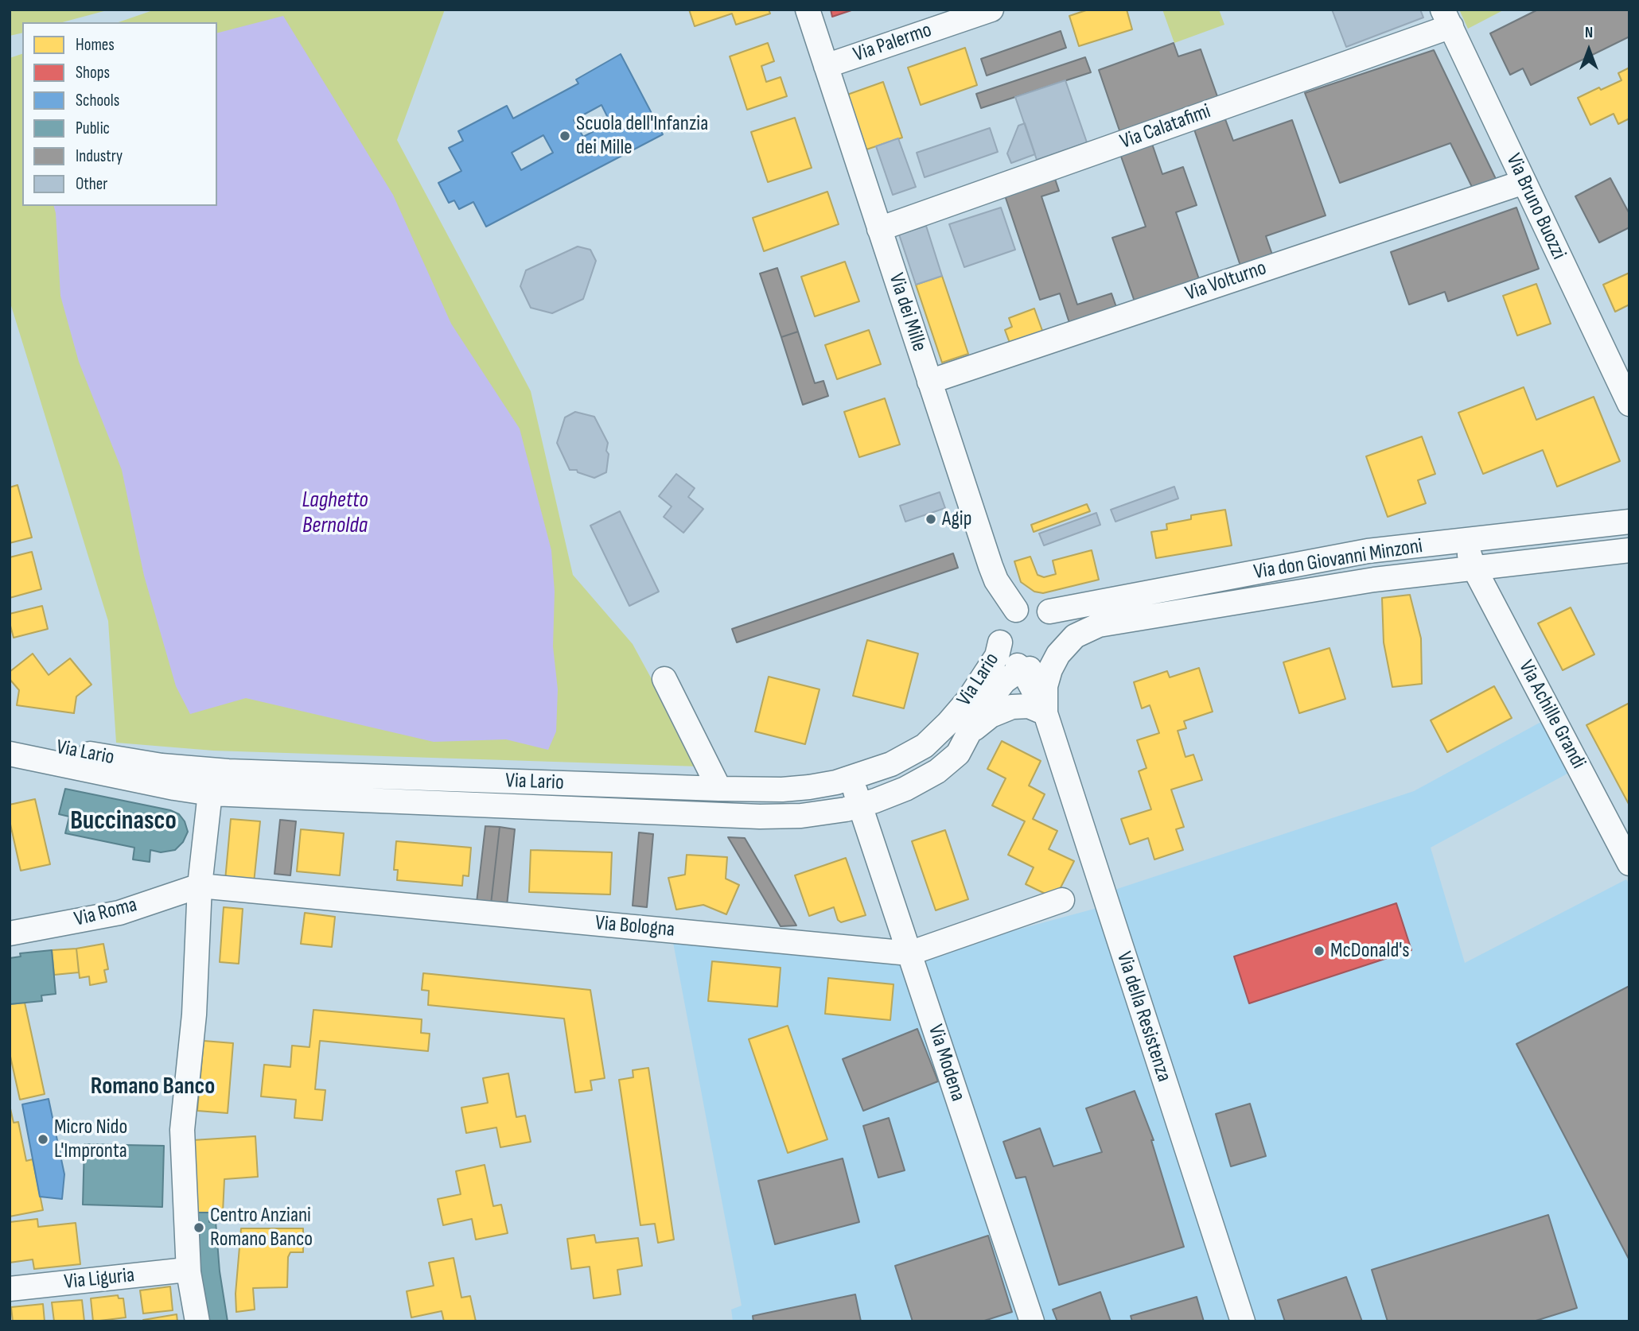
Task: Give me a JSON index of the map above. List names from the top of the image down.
{
  "streets": {
    "street": [
      "Via Palermo",
      "Via Calatafimi",
      "Via Bruno Buozzi",
      "Via Volturno",
      "Via dei Mille",
      "Via don Giovanni Minzoni",
      "Via Lario",
      "Via Achille Grandi",
      "Via Roma",
      "Via Bologna",
      "Via della Resistenza",
      "Via Modena",
      "Via Liguria"
    ]
  },
  "crossings": [
    ["Via Palermo", "Via dei Mille"],
    ["Via Calatafimi", "Via Bruno Buozzi"],
    ["Via Calatafimi", "Via dei Mille"],
    ["Via Bruno Buozzi", "Via Volturno"],
    ["Via Volturno", "Via dei Mille"],
    ["Via dei Mille", "Via don Giovanni Minzoni"],
    ["Via dei Mille", "Via Lario"],
    ["Via dei Mille", "Via della Resistenza"],
    ["Via don Giovanni Minzoni", "Via Lario"],
    ["Via don Giovanni Minzoni", "Via Achille Grandi"],
    ["Via don Giovanni Minzoni", "Via della Resistenza"],
    ["Via Lario", "Via della Resistenza"],
    ["Via Lario", "Via Modena"],
    ["Via Roma", "Via Bologna"],
    ["Via Bologna", "Via Modena"]
  ],
  "districts": ["Buccinasco", "Romano Banco"],
  "water": ["Laghetto Bernolda"],
  "places": [
    "Scuola dell'Infanzia dei Mille",
    "Agip",
    "McDonald's",
    "Micro Nido L'Impronta",
    "Centro Anziani Romano Banco"
  ],
  "legend": [
    "Homes",
    "Shops",
    "Schools",
    "Public",
    "Industry",
    "Other"
  ],
  "north": "top"
}
